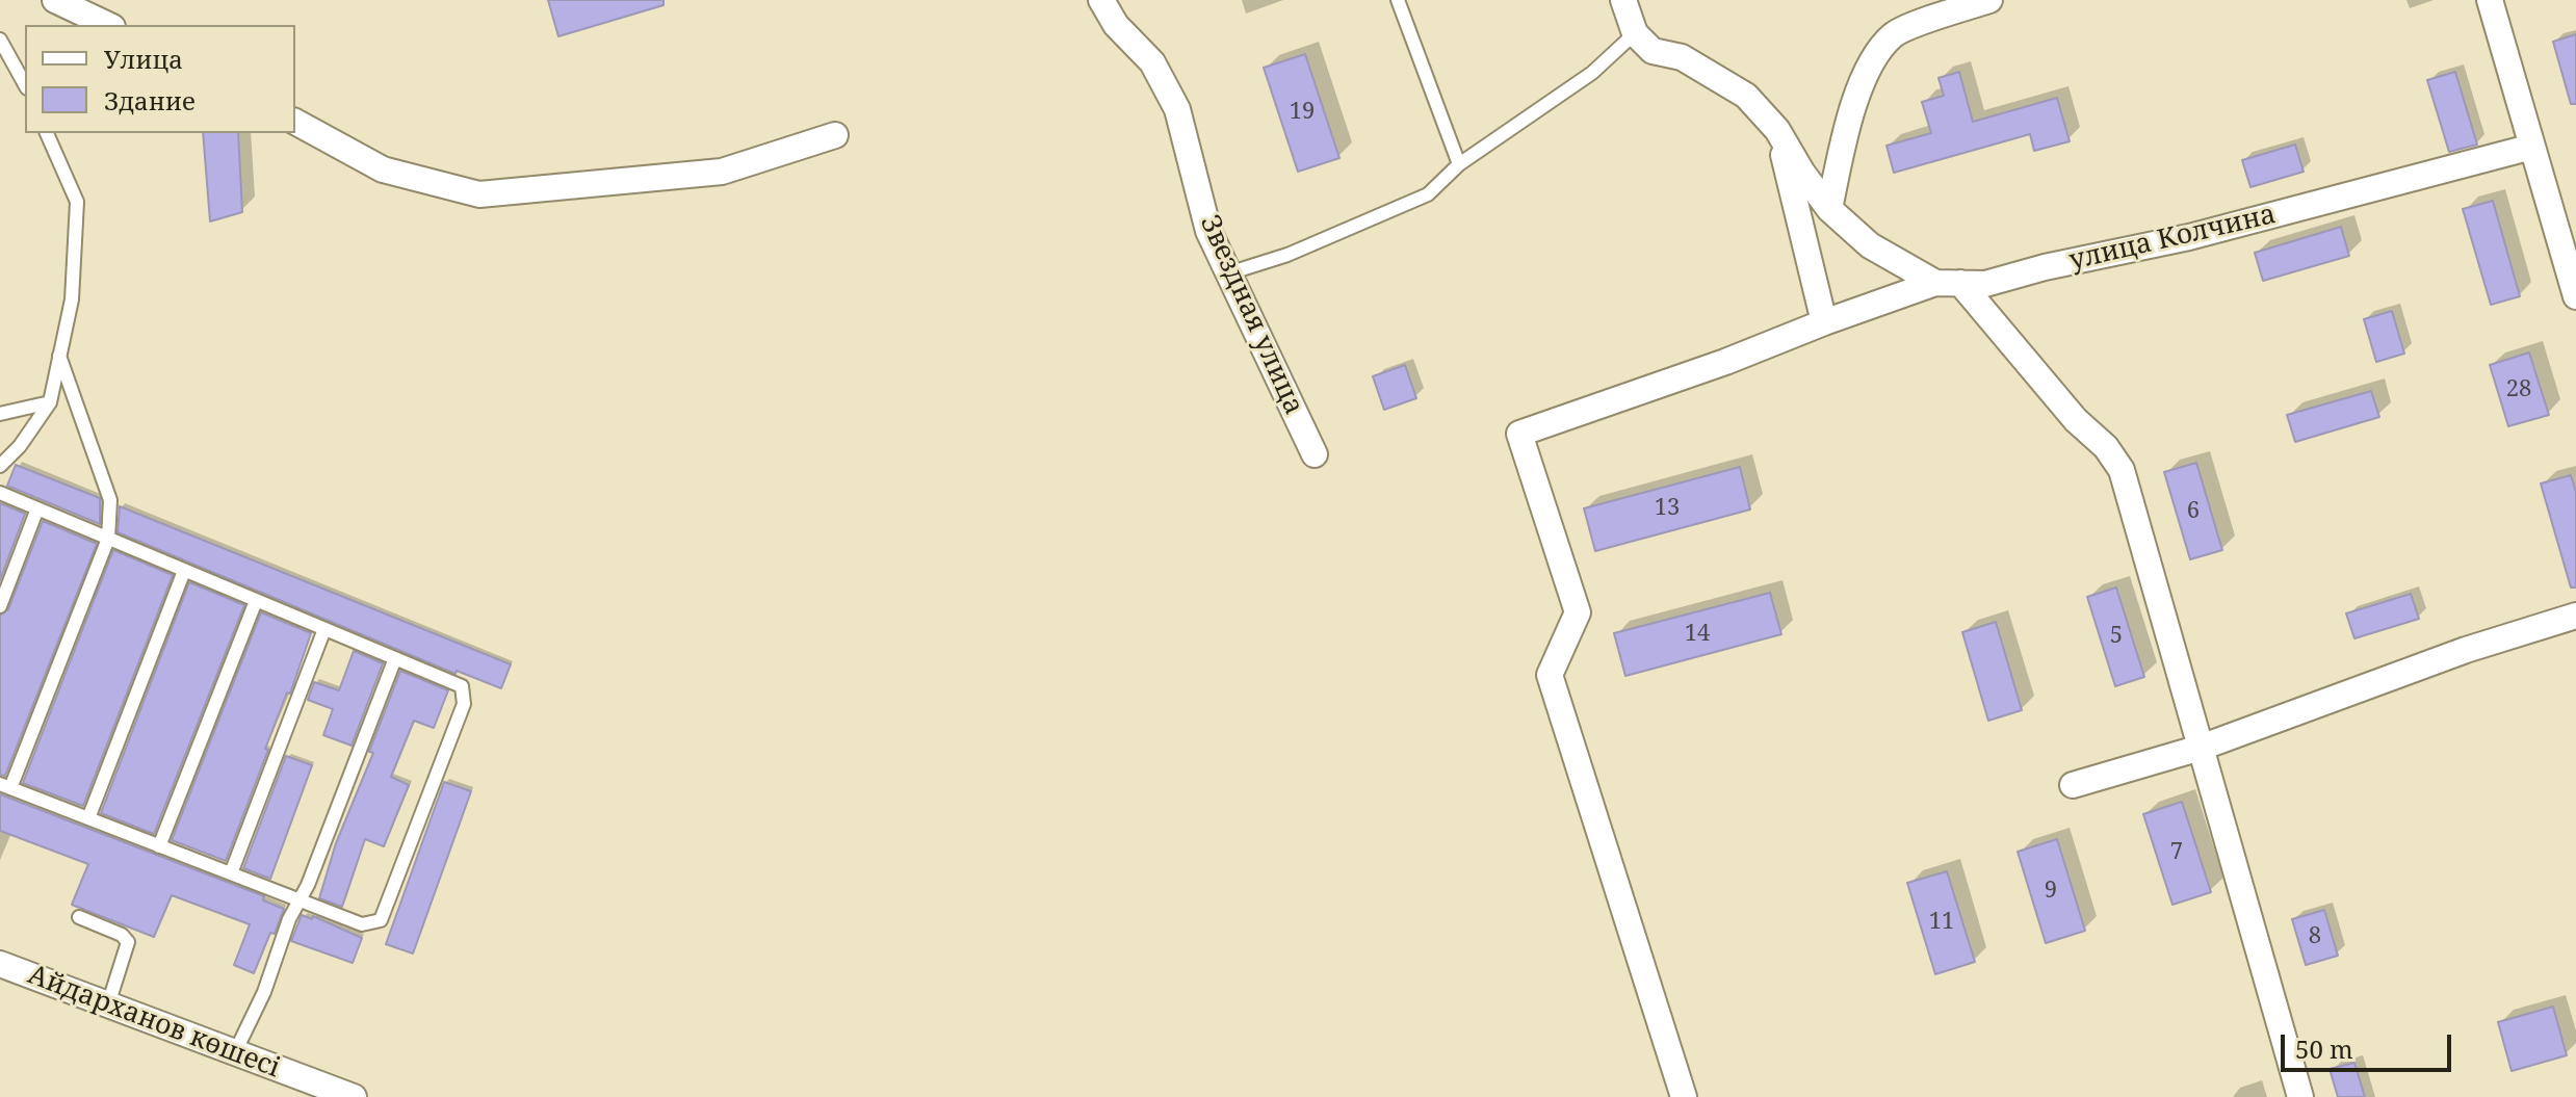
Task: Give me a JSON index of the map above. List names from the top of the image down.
{
  "streets": {
    "street": ["улица Колчина", "Звездная улица", "Айдарханов көшесі"]
  },
  "house_numbers": [
    "19",
    "28",
    "13",
    "6",
    "14",
    "5",
    "7",
    "9",
    "11",
    "8"
  ],
  "legend": ["Улица", "Здание"],
  "scale_bar": "50 m"
}
